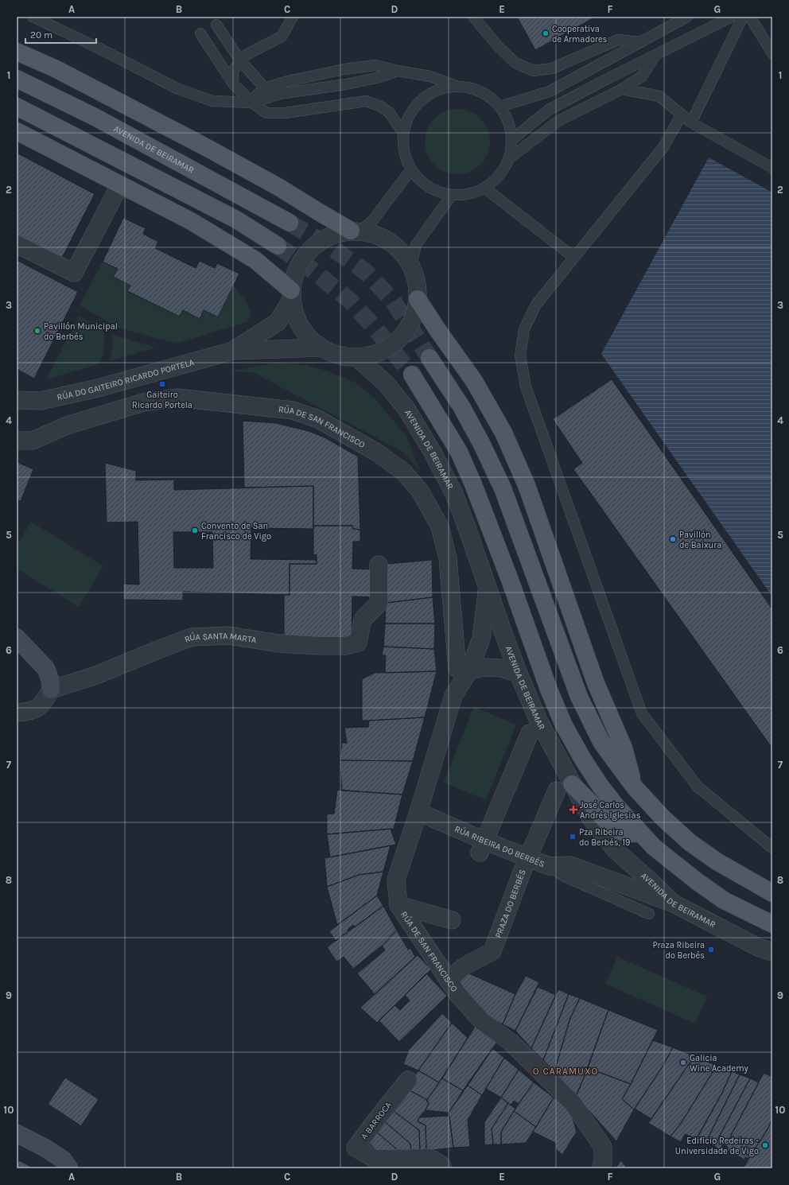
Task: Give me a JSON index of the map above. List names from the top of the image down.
{
  "streets": {
    "main road": ["AVENIDA DE BEIRAMAR"],
    "street": [
      "RÚA DO GAITEIRO RICARDO PORTELA",
      "RÚA DE SAN FRANCISCO",
      "RÚA SANTA MARTA",
      "RÚA RIBEIRA DO BERBÉS",
      "PRAZA DO BERBÉS",
      "A BARROCA"
    ]
  },
  "crossings": [
    ["AVENIDA DE BEIRAMAR", "RÚA DE SAN FRANCISCO"],
    ["AVENIDA DE BEIRAMAR", "RÚA RIBEIRA DO BERBÉS"],
    ["AVENIDA DE BEIRAMAR", "PRAZA DO BERBÉS"],
    ["RÚA DE SAN FRANCISCO", "RÚA RIBEIRA DO BERBÉS"],
    ["RÚA DE SAN FRANCISCO", "PRAZA DO BERBÉS"],
    ["RÚA RIBEIRA DO BERBÉS", "PRAZA DO BERBÉS"]
  ],
  "districts": ["O CARAMUXO"],
  "places": {
    "other": [
      "Cooperativa de Armadores",
      "Pavillón Municipal do Berbés",
      "Convento de San Francisco de Vigo",
      "Pavillón de Baixura",
      "Galicia Wine Academy",
      "Edificio Redeiras - Universidade de Vigo"
    ],
    "transit": ["Gaiteiro Ricardo Portela", "Pza Ribeira do Berbés, 19", "Praza Ribeira do Berbés"],
    "health": ["José Carlos Andrés Iglesias"]
  },
  "scale_bar": "20 m",
  "grid": {
    "columns": [
      "A",
      "B",
      "C",
      "D",
      "E",
      "F",
      "G"
    ],
    "rows": [
      "1",
      "2",
      "3",
      "4",
      "5",
      "6",
      "7",
      "8",
      "9",
      "10"
    ]
  }
}
